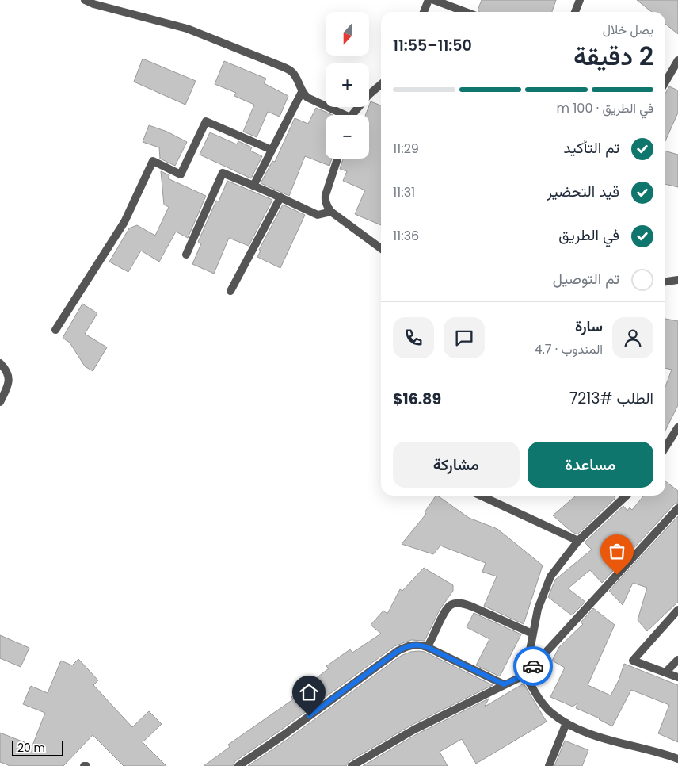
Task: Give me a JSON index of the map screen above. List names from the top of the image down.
{
  "scale_bar": "20 m",
  "north": "bottom",
  "page": {
    "map_buttons": ["+", "−"],
    "heading": ["2 دقيقة", "يصل خلال", "11:50–11:55"],
    "panel": [
      "سارة",
      "المندوب · 4.7",
      "الطلب #7213",
      "$16.89"
    ],
    "bar": "في الطريق · 100 m",
    "list": [
      ["تم التأكيد", "11:29"],
      ["قيد التحضير", "11:31"],
      ["في الطريق", "11:36"],
      "تم التوصيل"
    ],
    "buttons": ["مساعدة", "مشاركة"],
    "scale": "20 m"
  }
}
